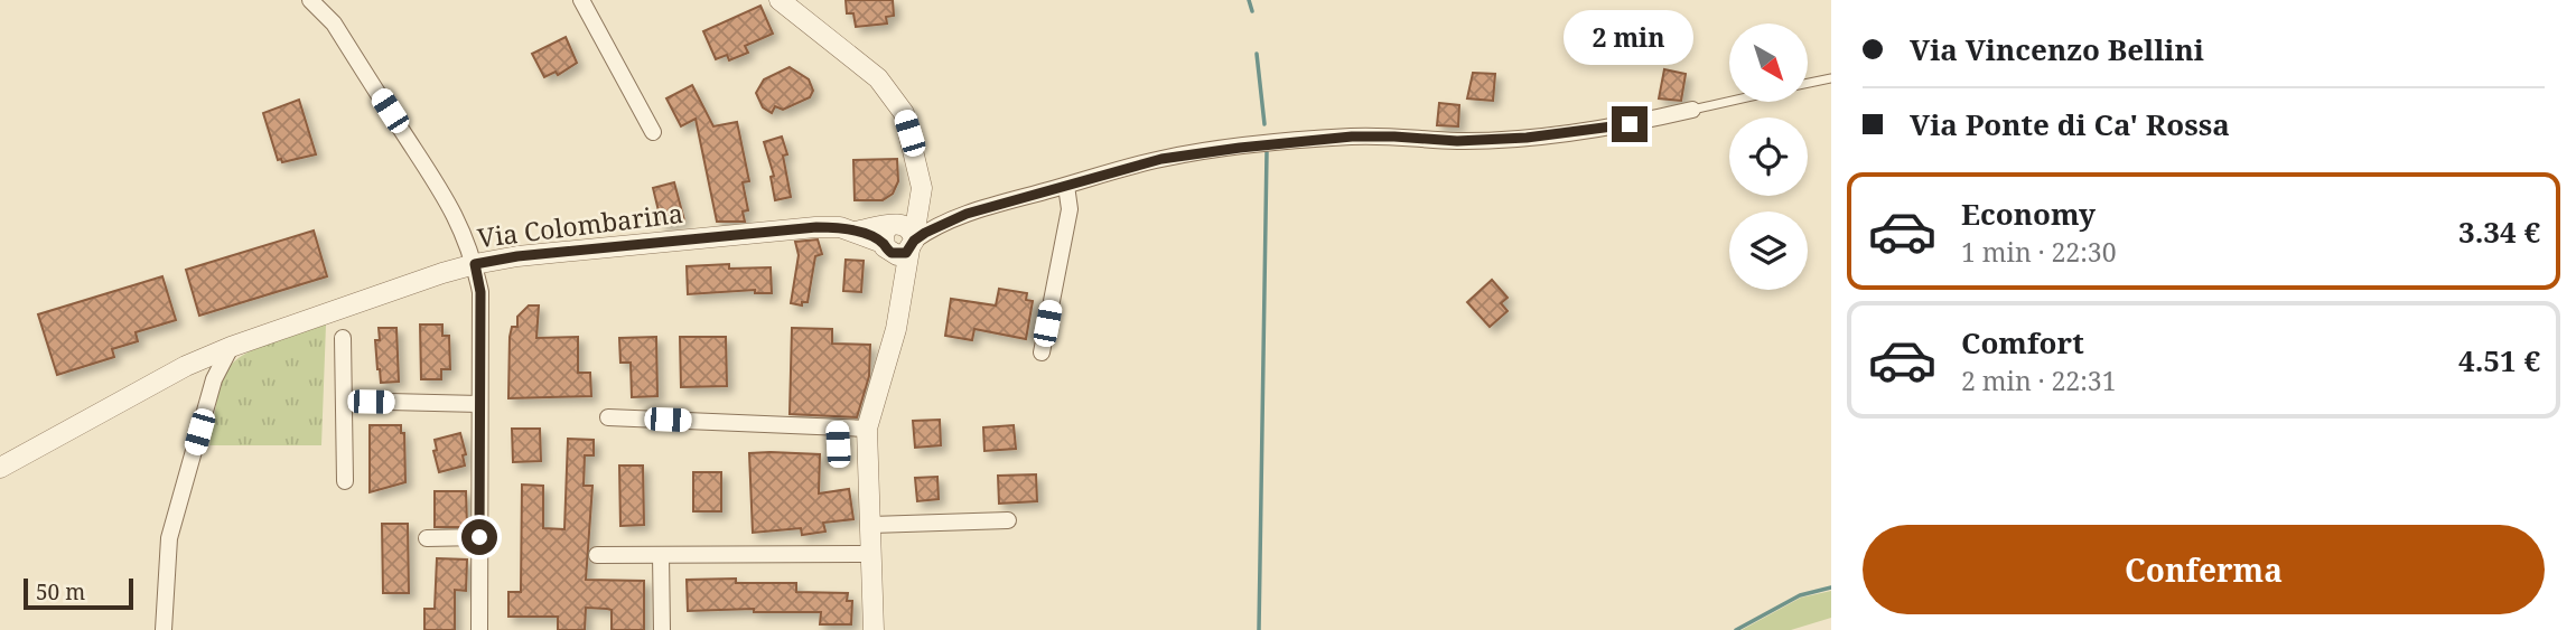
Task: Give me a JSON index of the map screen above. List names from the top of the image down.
{
  "streets": {
    "street": ["Via Colombarina"]
  },
  "scale_bar": "50 m",
  "north": "bottom right",
  "page": {
    "banner": ["Via Vincenzo Bellini", "Via Ponte di Ca' Rossa"],
    "bubble": "2 min",
    "list": [
      {
        "name": "Economy",
        "note": "1 min · 22:30",
        "value": "3.34 €"
      },
      {
        "name": "Comfort",
        "note": "2 min · 22:31",
        "value": "4.51 €"
      }
    ],
    "buttons": "Conferma",
    "scale": "50 m"
  }
}
